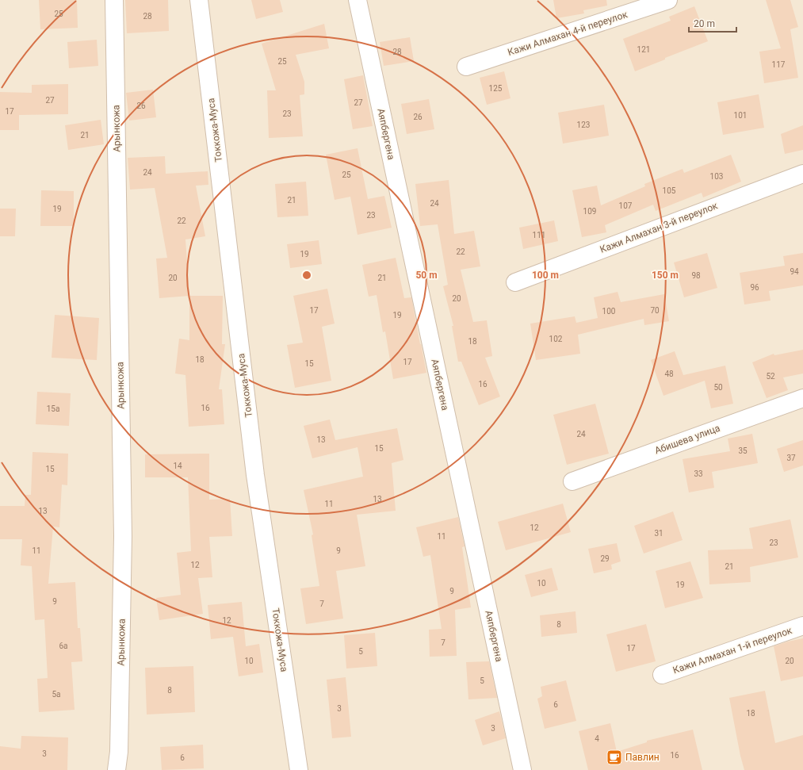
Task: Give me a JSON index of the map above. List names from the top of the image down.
{
  "streets": {
    "street": [
      "Кажи Алмахан 4-й переулок",
      "Арынкожа",
      "Токкожа-Муса",
      "Аяпбергена",
      "Кажи Алмахан 3-й переулок",
      "Абишева улица",
      "Кажи Алмахан 1-й переулок"
    ]
  },
  "places": {
    "cafe": ["Павлин"]
  },
  "house_numbers": [
    "25",
    "28",
    "121",
    "28",
    "25",
    "117",
    "125",
    "27",
    "27",
    "26",
    "17",
    "23",
    "101",
    "26",
    "123",
    "21",
    "24",
    "25",
    "103",
    "105",
    "21",
    "24",
    "107",
    "19",
    "109",
    "23",
    "22",
    "111",
    "22",
    "19",
    "94",
    "98",
    "20",
    "21",
    "96",
    "20",
    "17",
    "70",
    "100",
    "19",
    "102",
    "18",
    "18",
    "17",
    "15",
    "48",
    "52",
    "16",
    "50",
    "16",
    "15а",
    "24",
    "13",
    "15",
    "35",
    "37",
    "14",
    "15",
    "33",
    "13",
    "11",
    "13",
    "12",
    "31",
    "11",
    "23",
    "11",
    "9",
    "29",
    "12",
    "21",
    "10",
    "19",
    "9",
    "9",
    "7",
    "12",
    "8",
    "7",
    "6а",
    "17",
    "5",
    "10",
    "20",
    "5",
    "8",
    "5а",
    "6",
    "3",
    "18",
    "3",
    "4",
    "3",
    "16",
    "6"
  ],
  "scale_bar": "20 m",
  "rings": ["50 m", "100 m", "150 m"]
}
